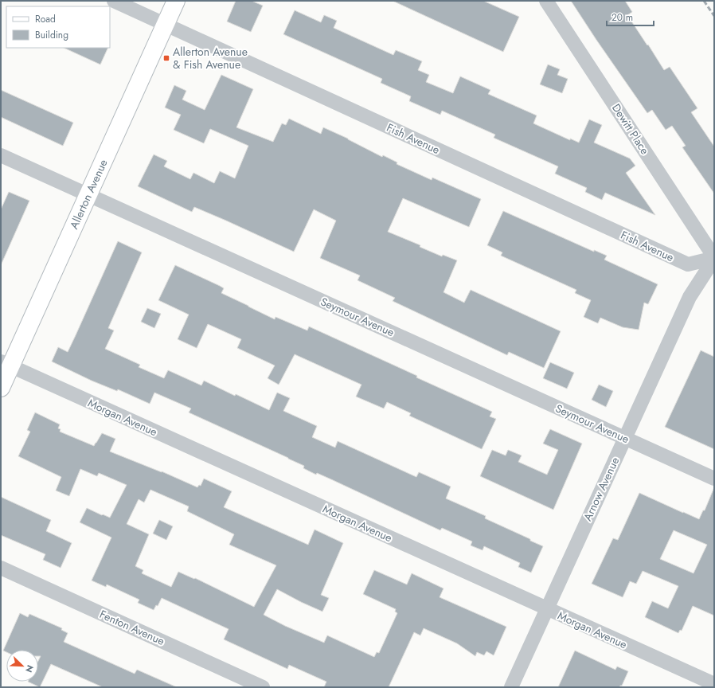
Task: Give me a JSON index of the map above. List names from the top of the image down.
{
  "streets": {
    "main road": ["Allerton Avenue"],
    "street": [
      "Dewitt Place",
      "Fish Avenue",
      "Seymour Avenue",
      "Morgan Avenue",
      "Arnow Avenue",
      "Fenton Avenue"
    ]
  },
  "crossings": [
    ["Dewitt Place", "Fish Avenue"],
    ["Dewitt Place", "Arnow Avenue"],
    ["Fish Avenue", "Allerton Avenue"],
    ["Fish Avenue", "Arnow Avenue"],
    ["Allerton Avenue", "Seymour Avenue"],
    ["Allerton Avenue", "Morgan Avenue"],
    ["Seymour Avenue", "Arnow Avenue"],
    ["Morgan Avenue", "Arnow Avenue"]
  ],
  "places": {
    "transit": ["Allerton Avenue & Fish Avenue"]
  },
  "legend": ["Road", "Building"],
  "scale_bar": "20 m",
  "north": "bottom right"
}
